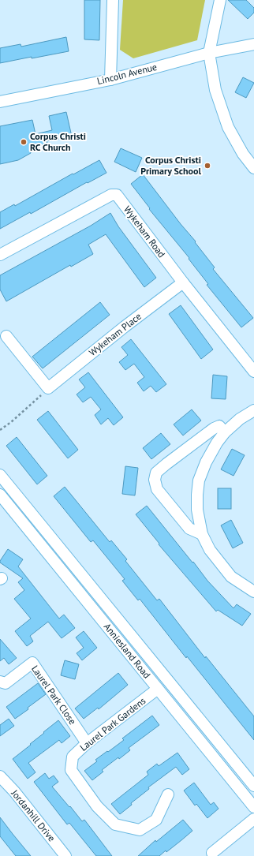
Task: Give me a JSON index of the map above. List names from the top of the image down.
{
  "streets": {
    "street": [
      "Lincoln Avenue",
      "Wykeham Road",
      "Wykeham Place",
      "Anniesland Road",
      "Laurel Park Close",
      "Laurel Park Gardens",
      "Jordanhill Drive"
    ]
  },
  "crossings": [
    ["Wykeham Road", "Wykeham Place"],
    ["Anniesland Road", "Laurel Park Gardens"],
    ["Laurel Park Close", "Laurel Park Gardens"]
  ],
  "places": ["Corpus Christi RC Church", "Corpus Christi Primary School"]
}
